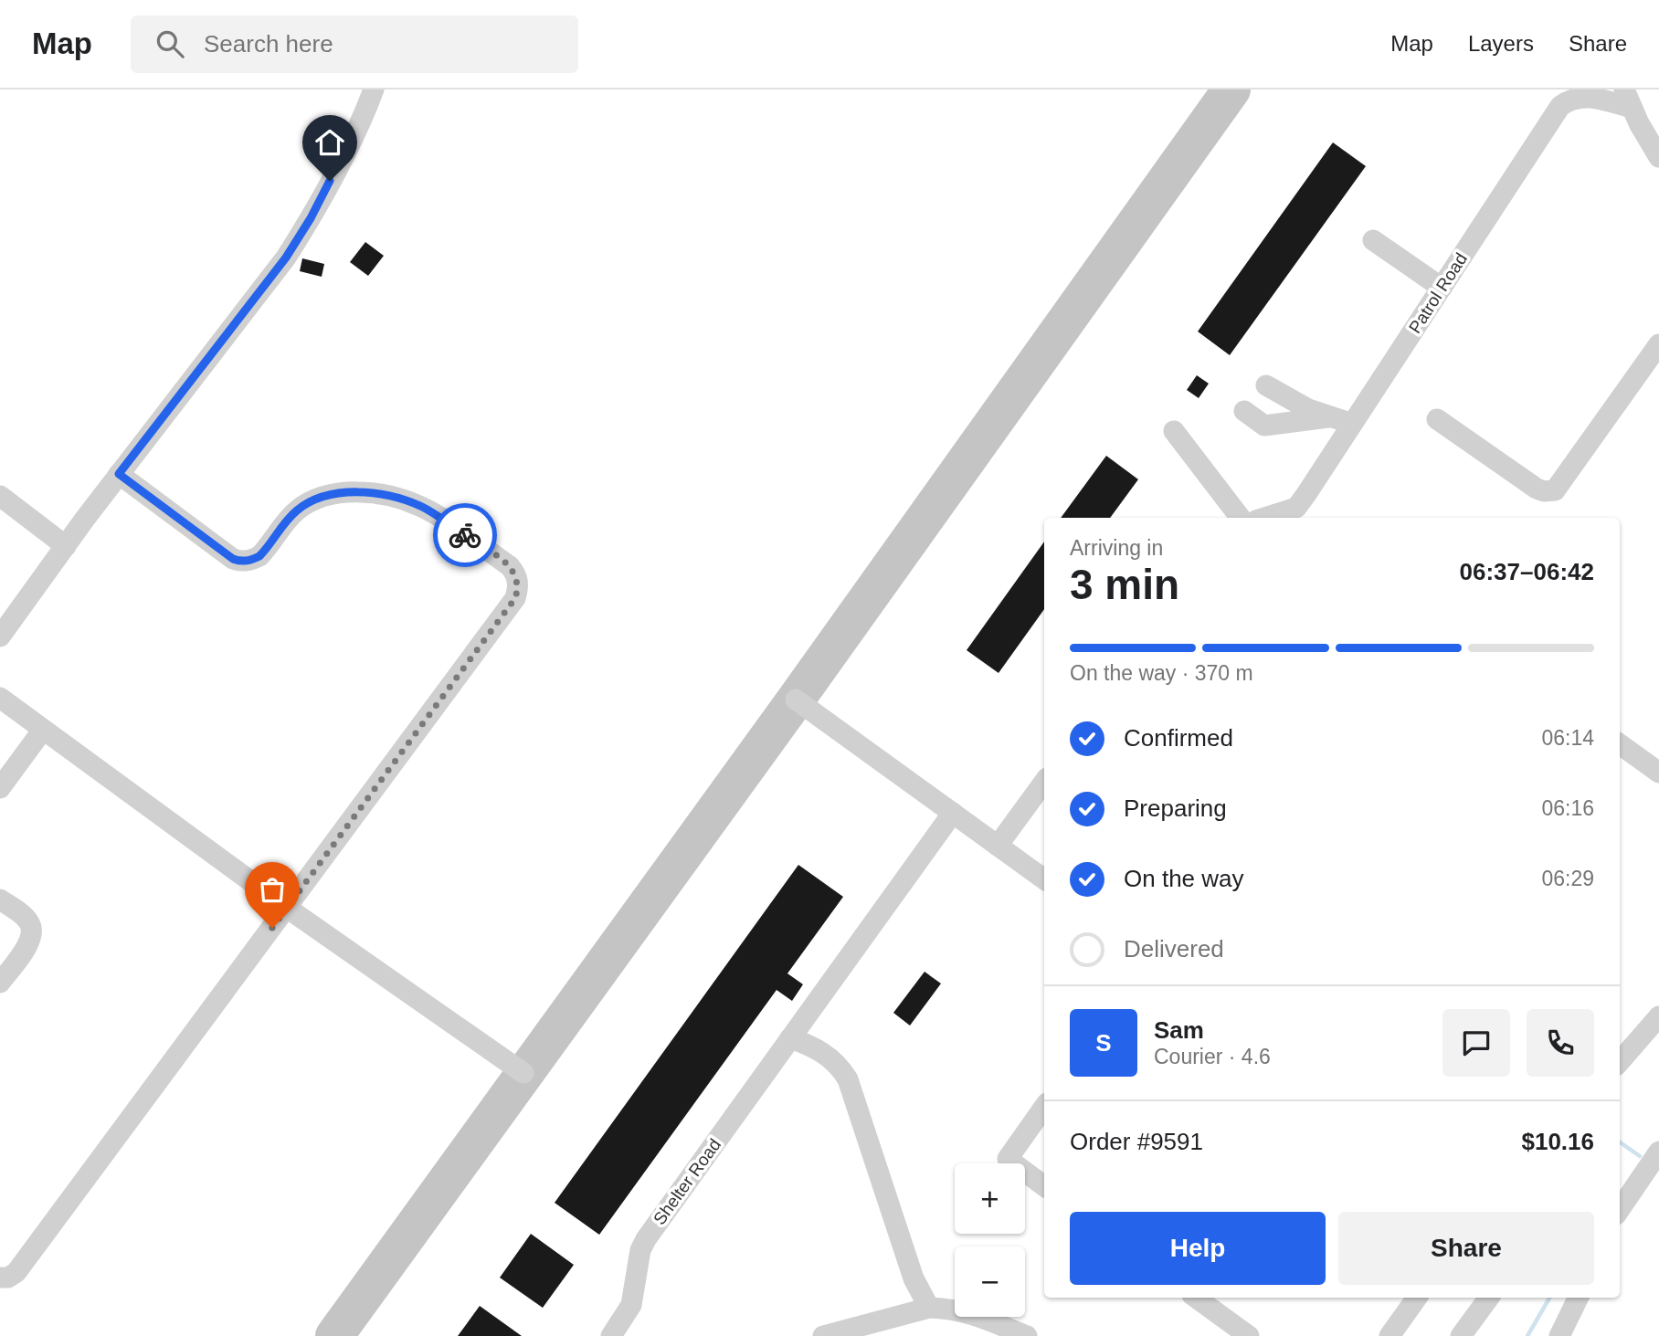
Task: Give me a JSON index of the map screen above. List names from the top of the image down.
{
  "streets": {
    "street": ["Patrol Road", "Shelter Road"]
  },
  "page": {
    "header": "Map",
    "search": "Search here",
    "nav": ["Map", "Layers", "Share"],
    "heading": ["3 min", "Arriving in", "06:37–06:42"],
    "panel": [
      "Sam",
      "Courier · 4.6",
      "Order #9591",
      "$10.16"
    ],
    "bar": "On the way · 370 m",
    "list": [
      ["Confirmed", "06:14"],
      ["Preparing", "06:16"],
      ["On the way", "06:29"],
      "Delivered"
    ],
    "round": "S",
    "map_buttons": ["+", "−"],
    "buttons": ["Help", "Share"]
  }
}
